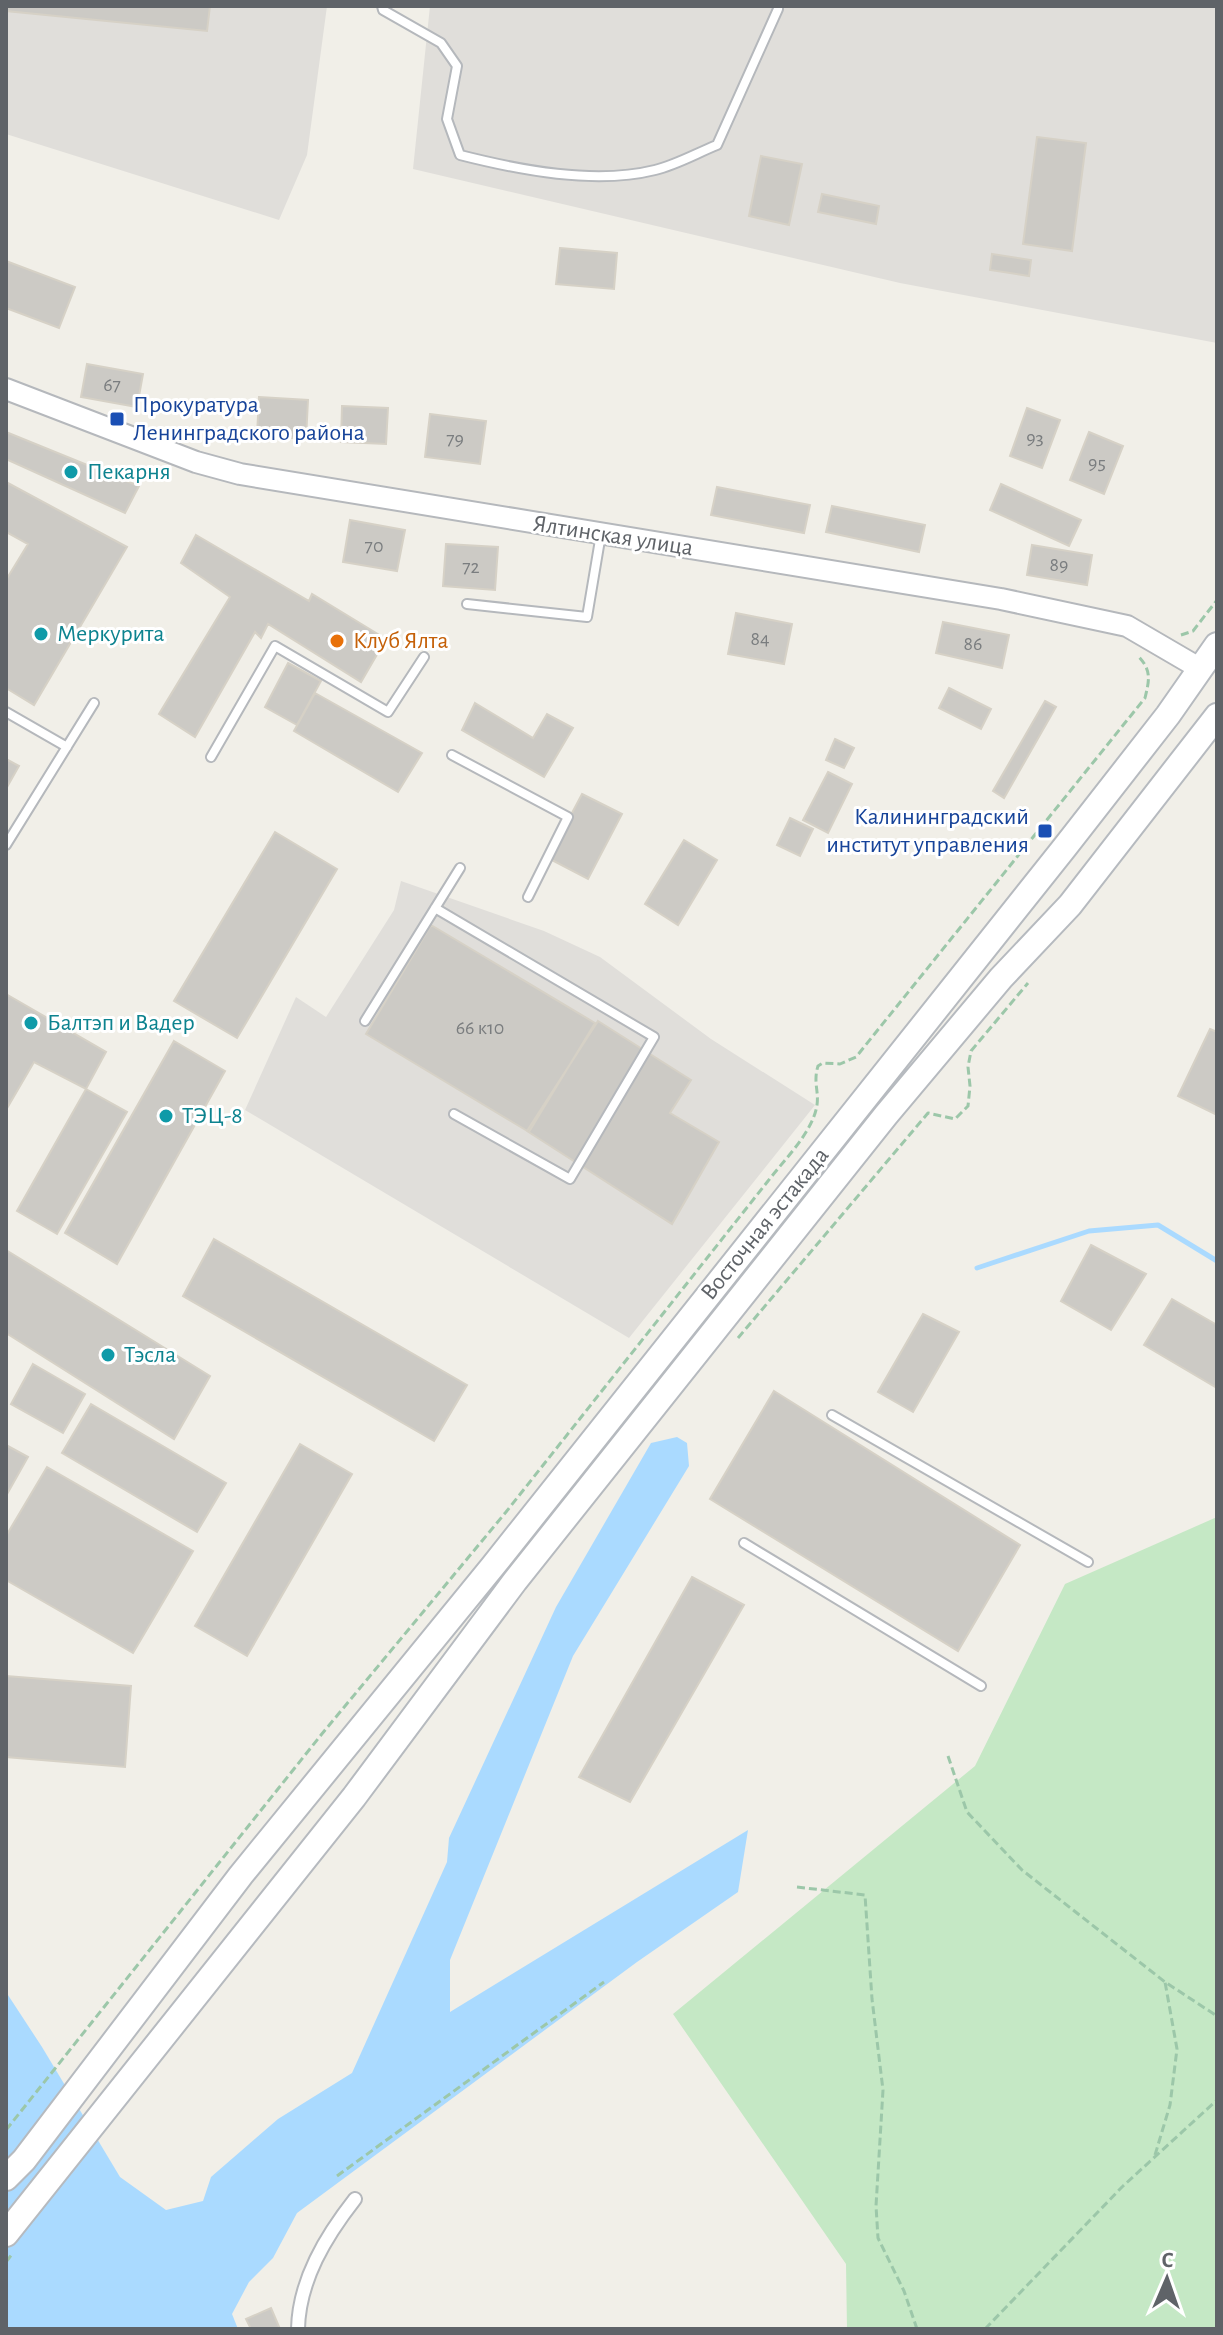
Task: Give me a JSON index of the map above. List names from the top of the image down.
{
  "streets": {
    "main road": ["Восточная эстакада"],
    "street": ["Ялтинская улица"]
  },
  "crossings": [
    ["Ялтинская улица", "Восточная эстакада"]
  ],
  "places": {
    "transit": ["Прокуратура Ленинградского района", "Калининградский институт управления"],
    "other": [
      "Пекарня",
      "Меркурита",
      "Клуб Ялта",
      "Балтэп и Вадер",
      "ТЭЦ-8",
      "Тэсла"
    ]
  },
  "house_numbers": [
    "67",
    "93",
    "79",
    "95",
    "70",
    "89",
    "72",
    "84",
    "86",
    "66 к10"
  ],
  "north": "top"
}
